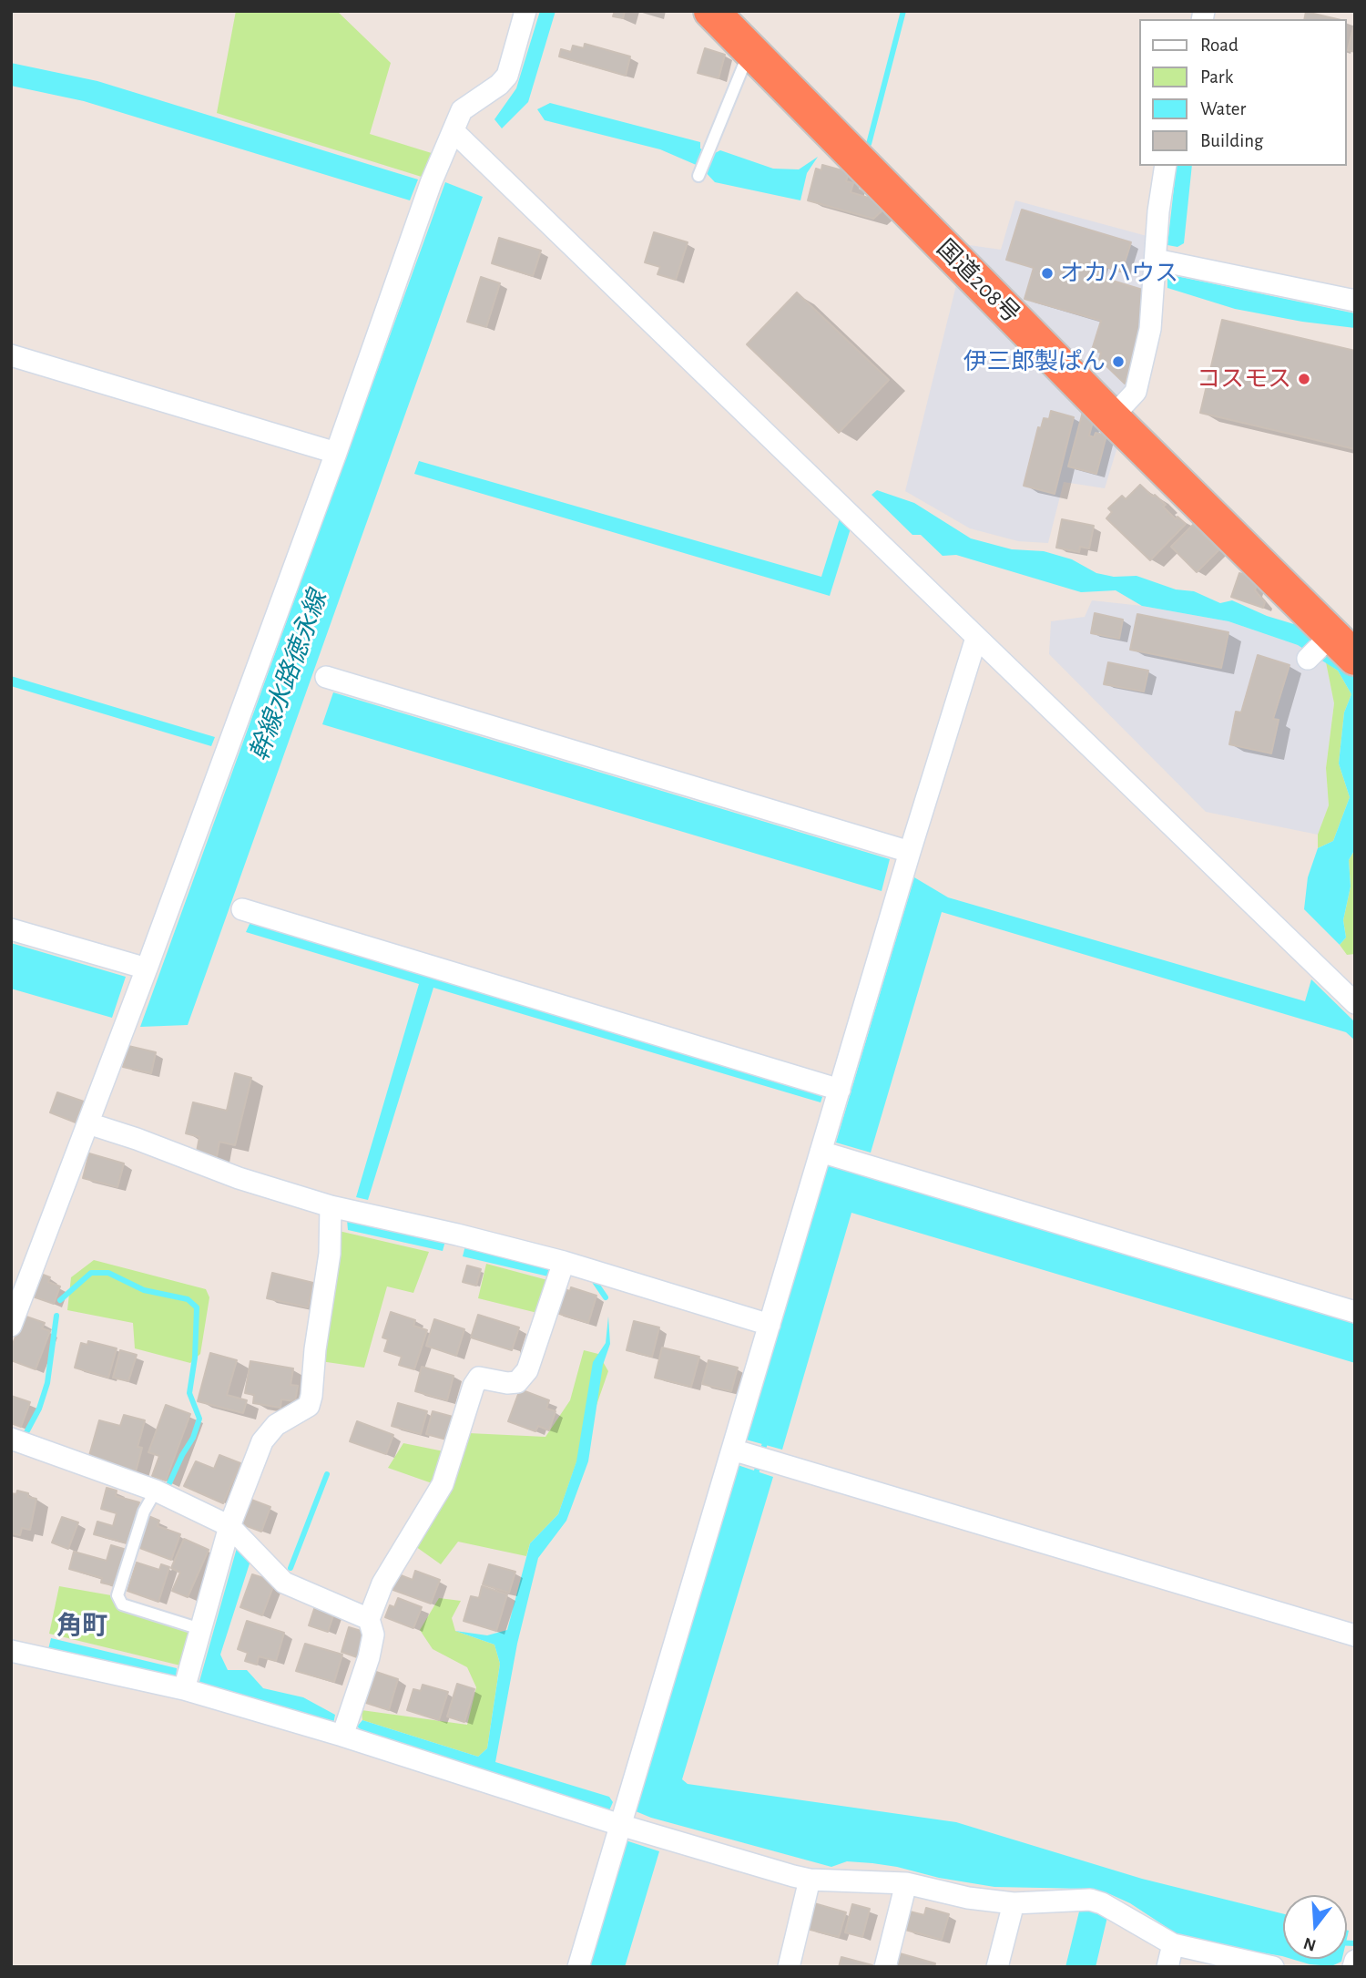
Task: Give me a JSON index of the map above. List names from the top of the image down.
{
  "streets": {
    "highway": ["国道208号"]
  },
  "districts": ["角町"],
  "water": ["幹線水路徳永線"],
  "places": ["オカハウス", "伊三郎製ぱん", "コスモス"],
  "legend": [
    "Road",
    "Park",
    "Water",
    "Building"
  ],
  "north": "bottom"
}
